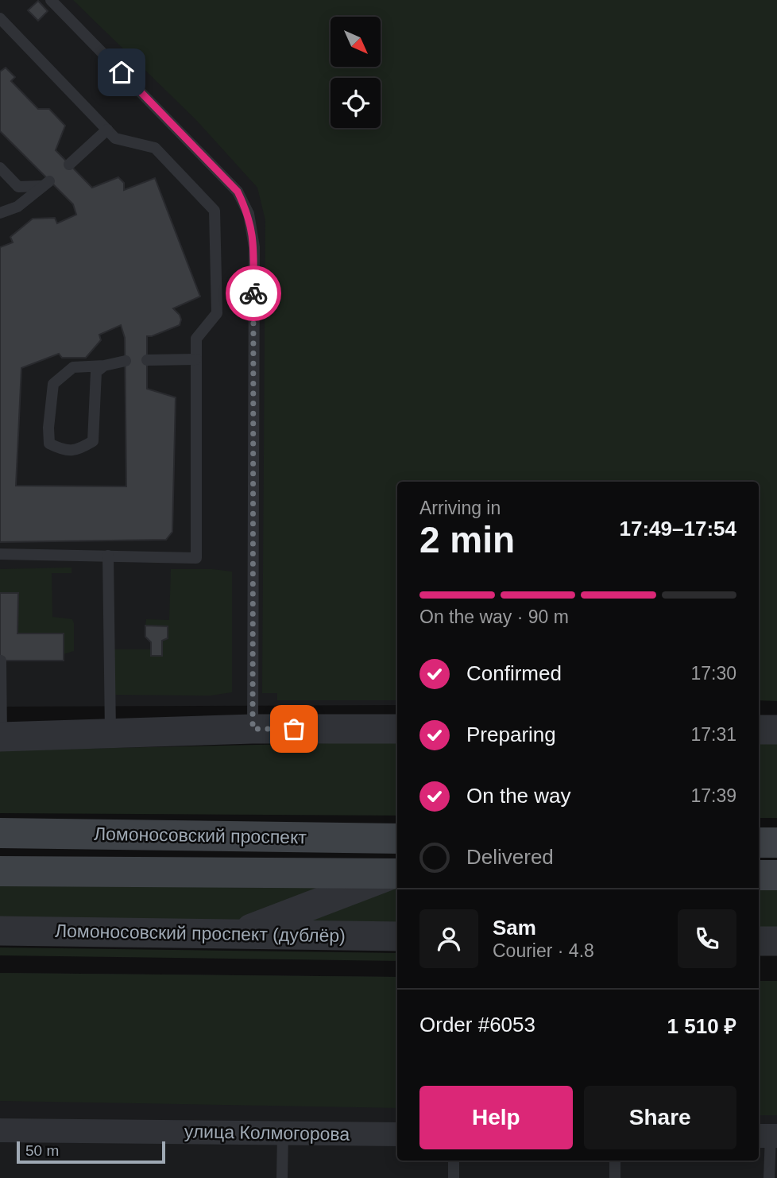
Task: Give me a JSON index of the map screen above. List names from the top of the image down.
{
  "streets": {
    "main road": ["Ломоносовский проспект"],
    "street": ["Ломоносовский проспект (дублёр)", "улица Колмогорова"]
  },
  "scale_bar": "50 m",
  "north": "bottom right",
  "page": {
    "heading": ["2 min", "Arriving in", "17:49–17:54"],
    "panel": [
      "Sam",
      "Courier · 4.8",
      "Order #6053",
      "1 510 ₽"
    ],
    "bar": "On the way · 90 m",
    "list": [
      ["Confirmed", "17:30"],
      ["Preparing", "17:31"],
      ["On the way", "17:39"],
      "Delivered"
    ],
    "buttons": ["Help", "Share"],
    "scale": "50 m"
  }
}
